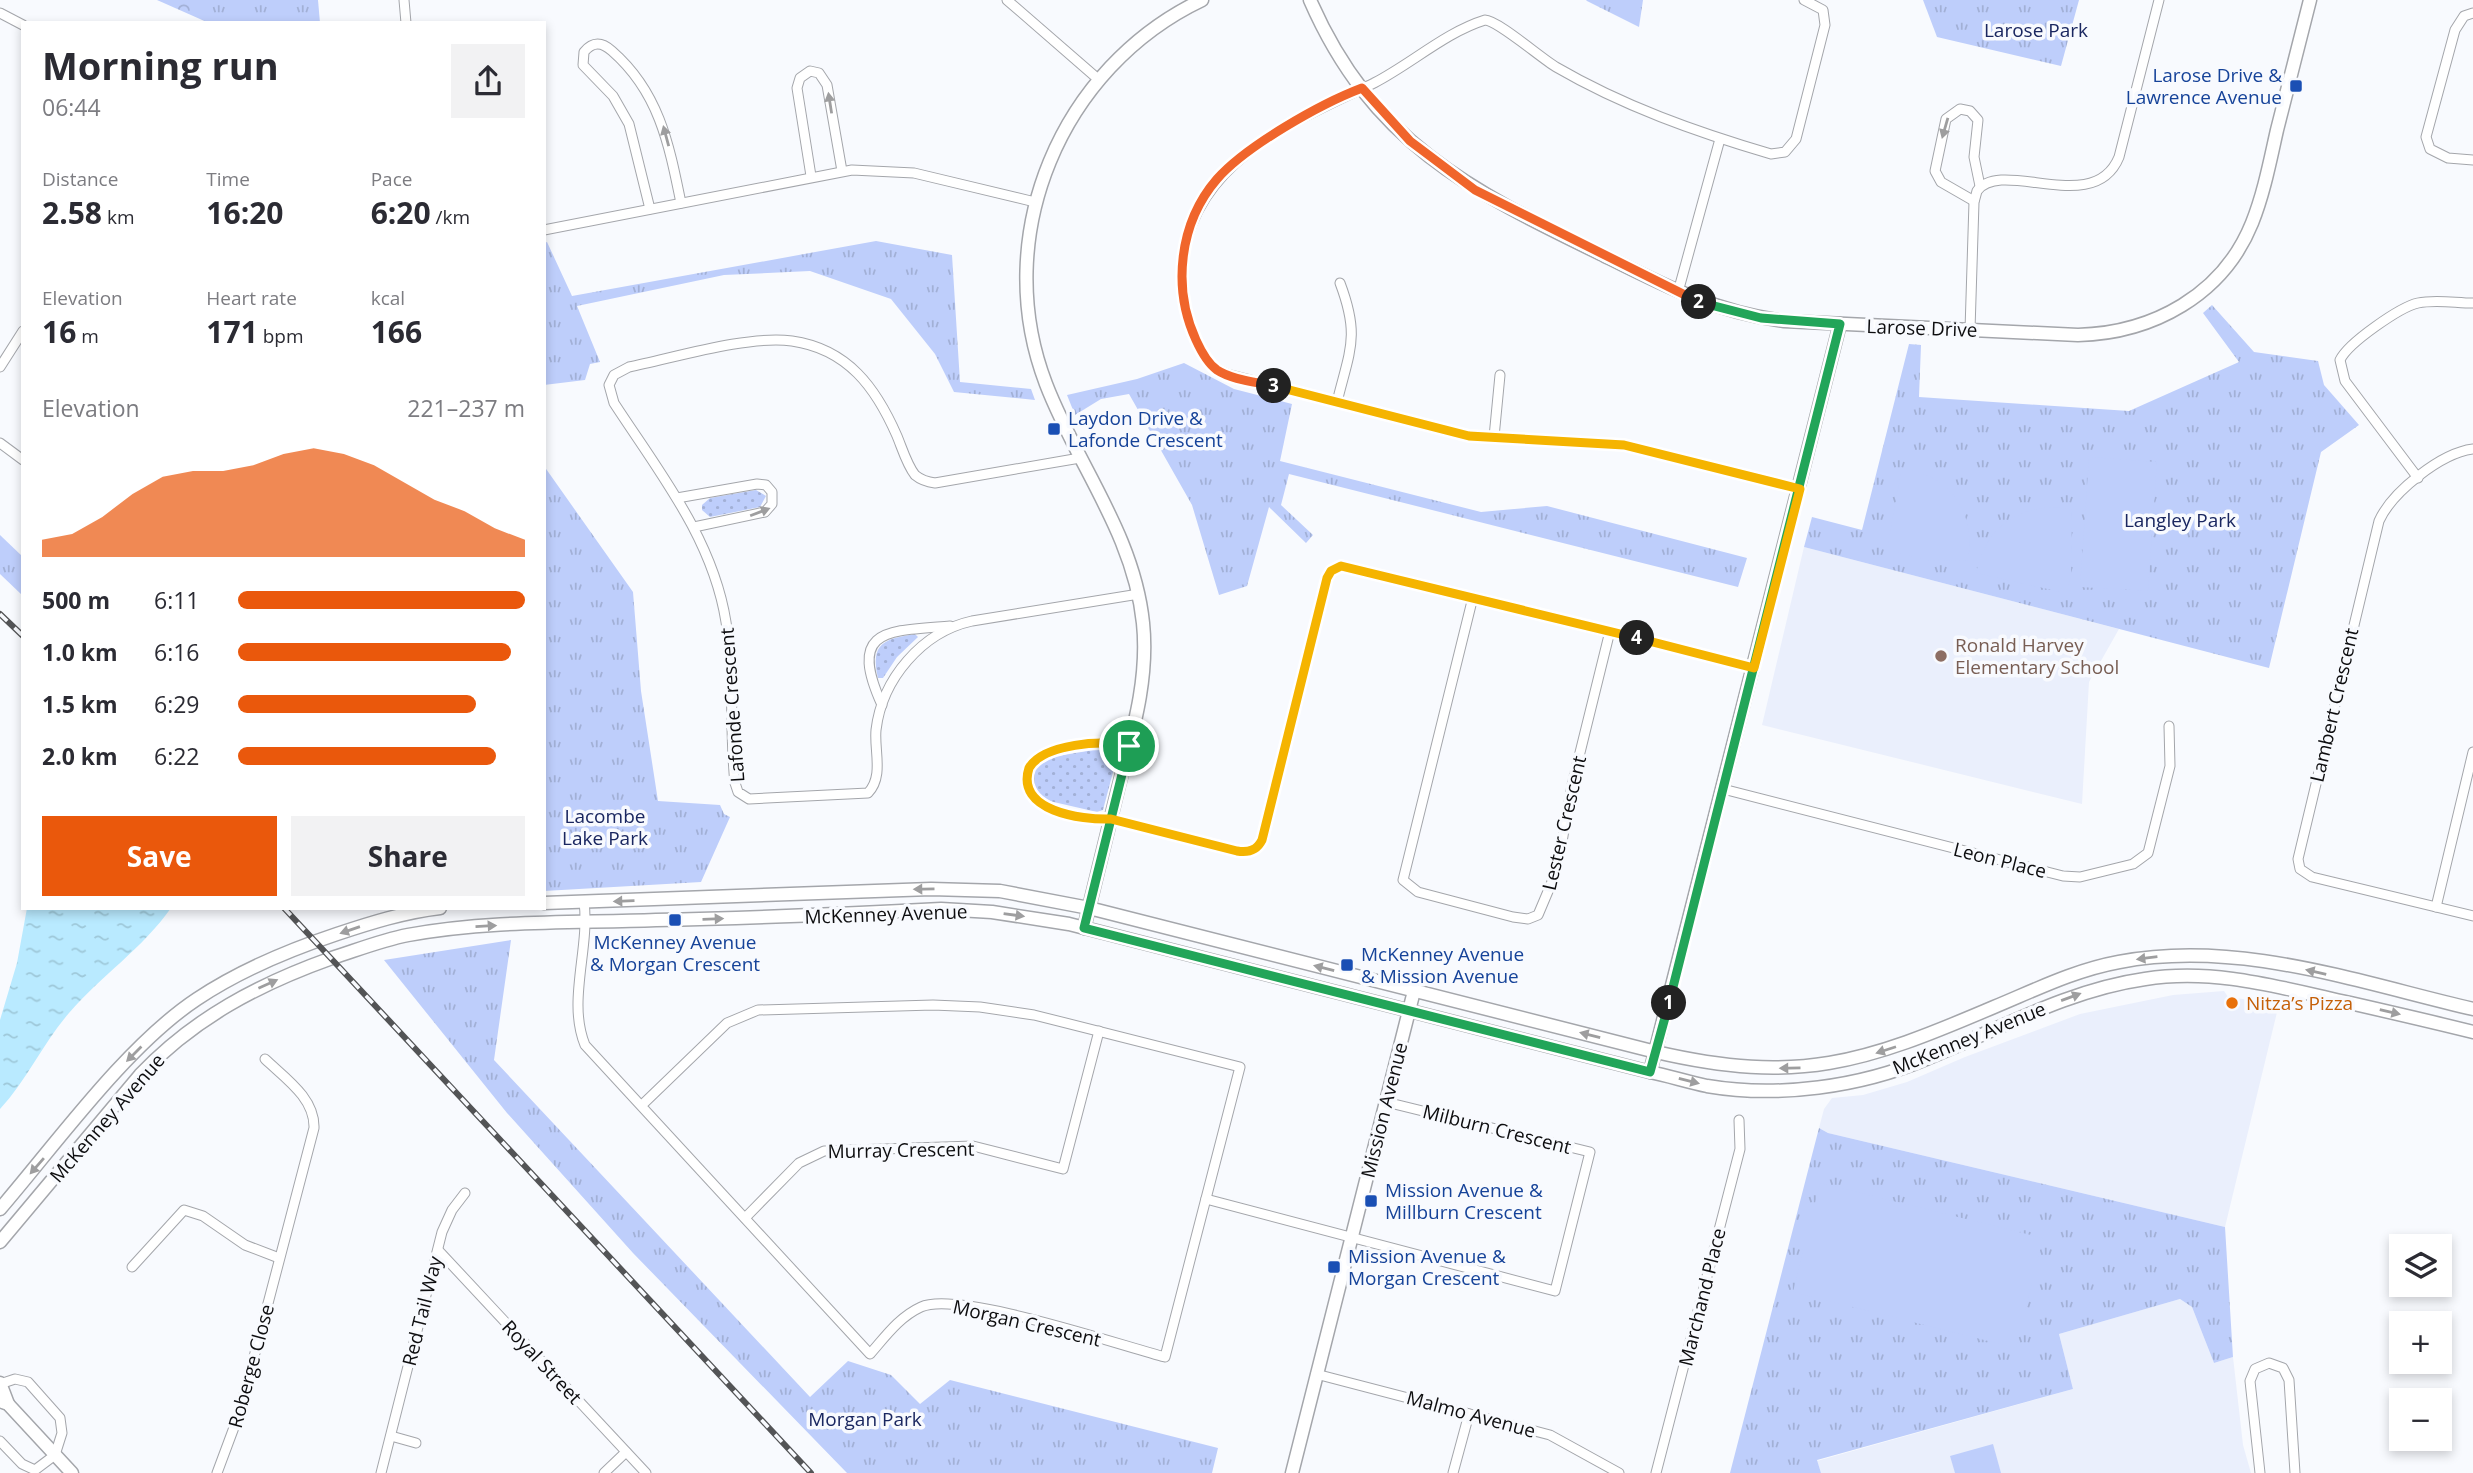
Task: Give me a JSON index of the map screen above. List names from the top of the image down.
{
  "streets": {
    "main road": ["Larose Drive", "McKenney Avenue", "Mission Avenue"],
    "street": [
      "Lafonde Crescent",
      "Lambert Crescent",
      "Lester Crescent",
      "Leon Place",
      "Milburn Crescent",
      "Murray Crescent",
      "Marchand Place",
      "Red Tail Way",
      "Morgan Crescent",
      "Royal Street",
      "Roberge Close",
      "Malmo Avenue"
    ]
  },
  "crossings": [
    ["McKenney Avenue", "Mission Avenue"],
    ["McKenney Avenue", "Morgan Crescent"],
    ["Mission Avenue", "Milburn Crescent"],
    ["Mission Avenue", "Malmo Avenue"],
    ["Murray Crescent", "Morgan Crescent"],
    ["Red Tail Way", "Royal Street"]
  ],
  "parks": [
    "Larose Park",
    "Langley Park",
    "Lacombe Lake Park",
    "Morgan Park"
  ],
  "places": {
    "transit": [
      "Larose Drive & Lawrence Avenue",
      "Laydon Drive & Lafonde Crescent",
      "McKenney Avenue & Morgan Crescent",
      "McKenney Avenue & Mission Avenue",
      "Mission Avenue & Millburn Crescent",
      "Mission Avenue & Morgan Crescent"
    ],
    "other": ["Ronald Harvey Elementary School", "Nitza’s Pizza"]
  },
  "page": {
    "heading": ["Morning run", "06:44"],
    "stats": [
      ["Distance", "2.58 km"],
      ["Time", "16:20"],
      ["Pace", "6:20 /km"],
      ["Elevation", "16 m"],
      ["Heart rate", "171 bpm"],
      ["kcal", "166"]
    ],
    "pins": [
      "2",
      "3",
      "4",
      "1"
    ],
    "chart": ["Elevation", "221–237 m"],
    "list": [
      {
        "name": "500 m",
        "note": "6:11"
      },
      {
        "name": "1.0 km",
        "note": "6:16"
      },
      {
        "name": "1.5 km",
        "note": "6:29"
      },
      {
        "name": "2.0 km",
        "note": "6:22"
      }
    ],
    "buttons": ["Save", "Share"],
    "map_buttons": ["+", "−"]
  }
}
